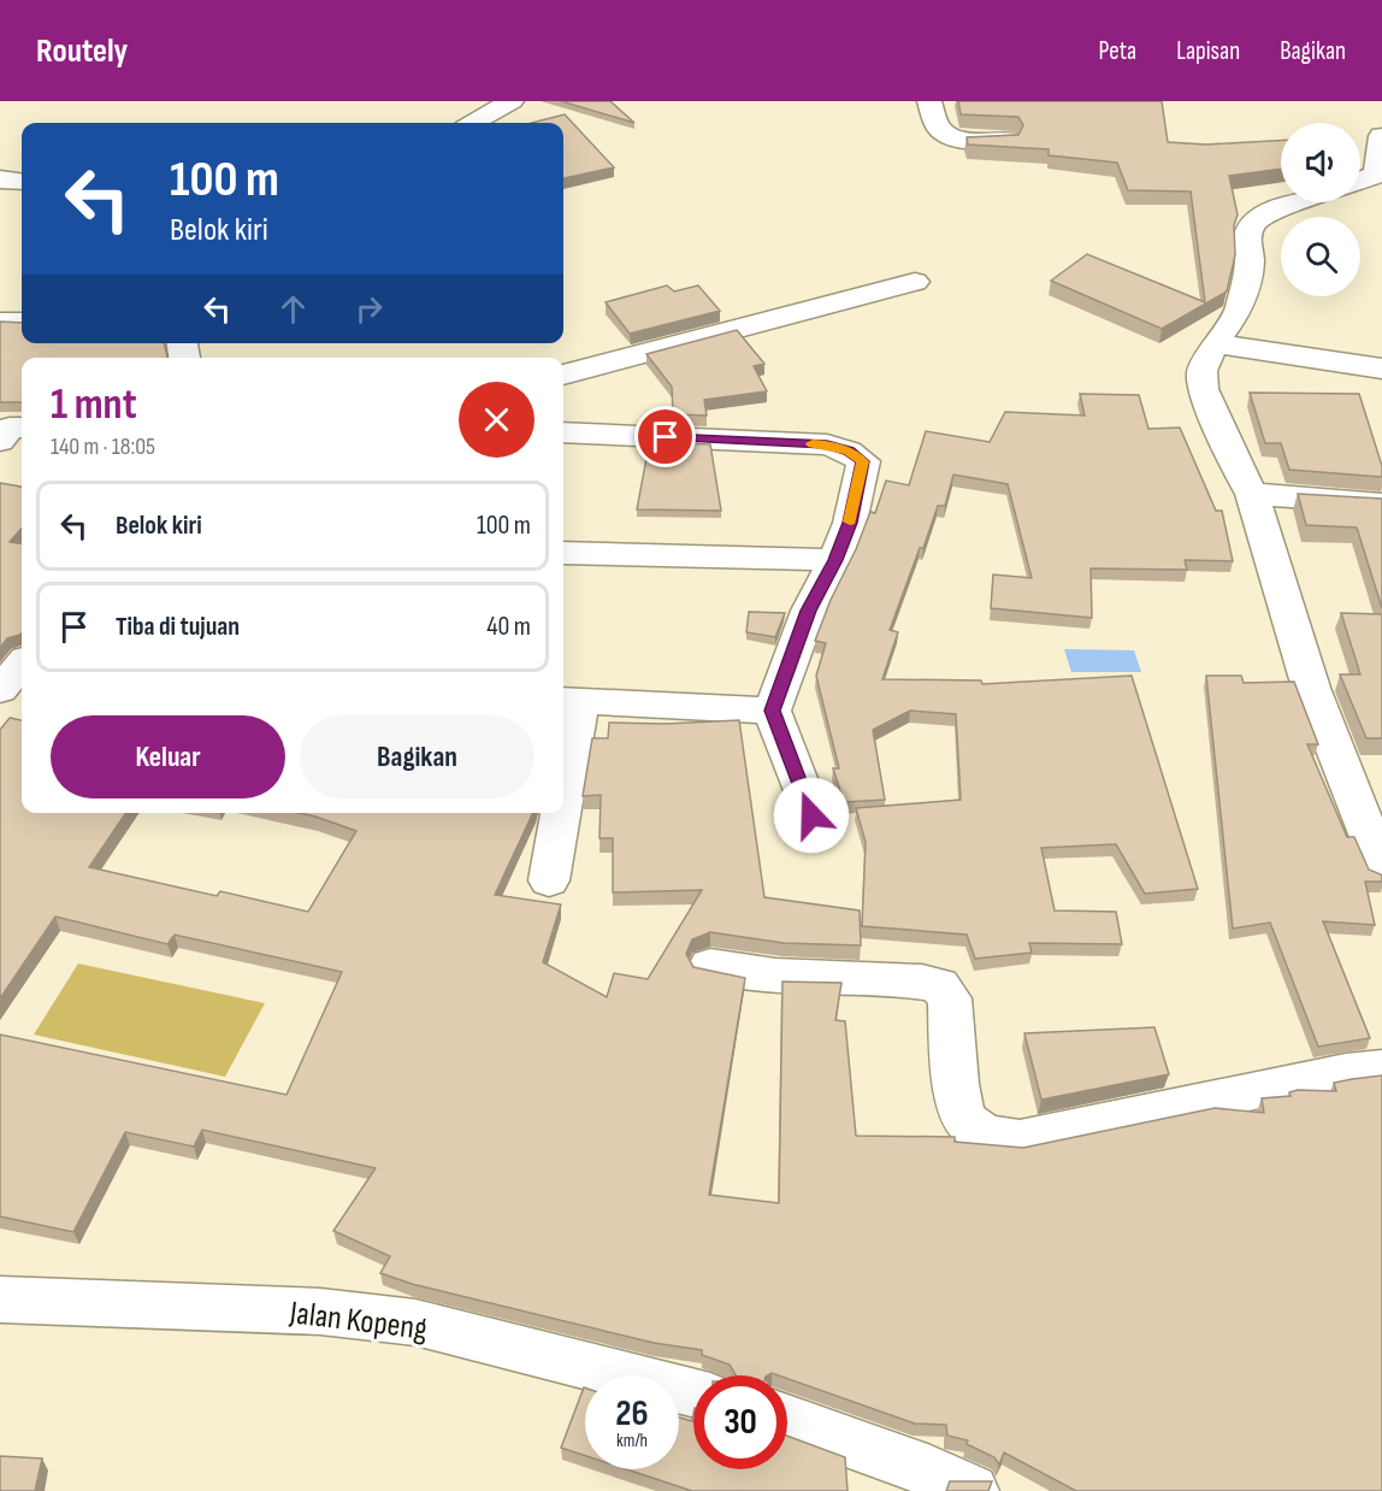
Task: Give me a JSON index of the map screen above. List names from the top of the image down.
{
  "streets": {
    "street": ["Jalan Kopeng"]
  },
  "page": {
    "header": "Routely",
    "nav": ["Peta", "Lapisan", "Bagikan"],
    "turn": ["100 m", "Belok kiri"],
    "heading": ["1 mnt", "140 m · 18:05"],
    "list": [
      {
        "name": "Belok kiri",
        "value": "100 m"
      },
      {
        "name": "Tiba di tujuan",
        "value": "40 m"
      }
    ],
    "buttons": ["Keluar", "Bagikan"],
    "speed": "26 km/h",
    "limit": "30"
  }
}
